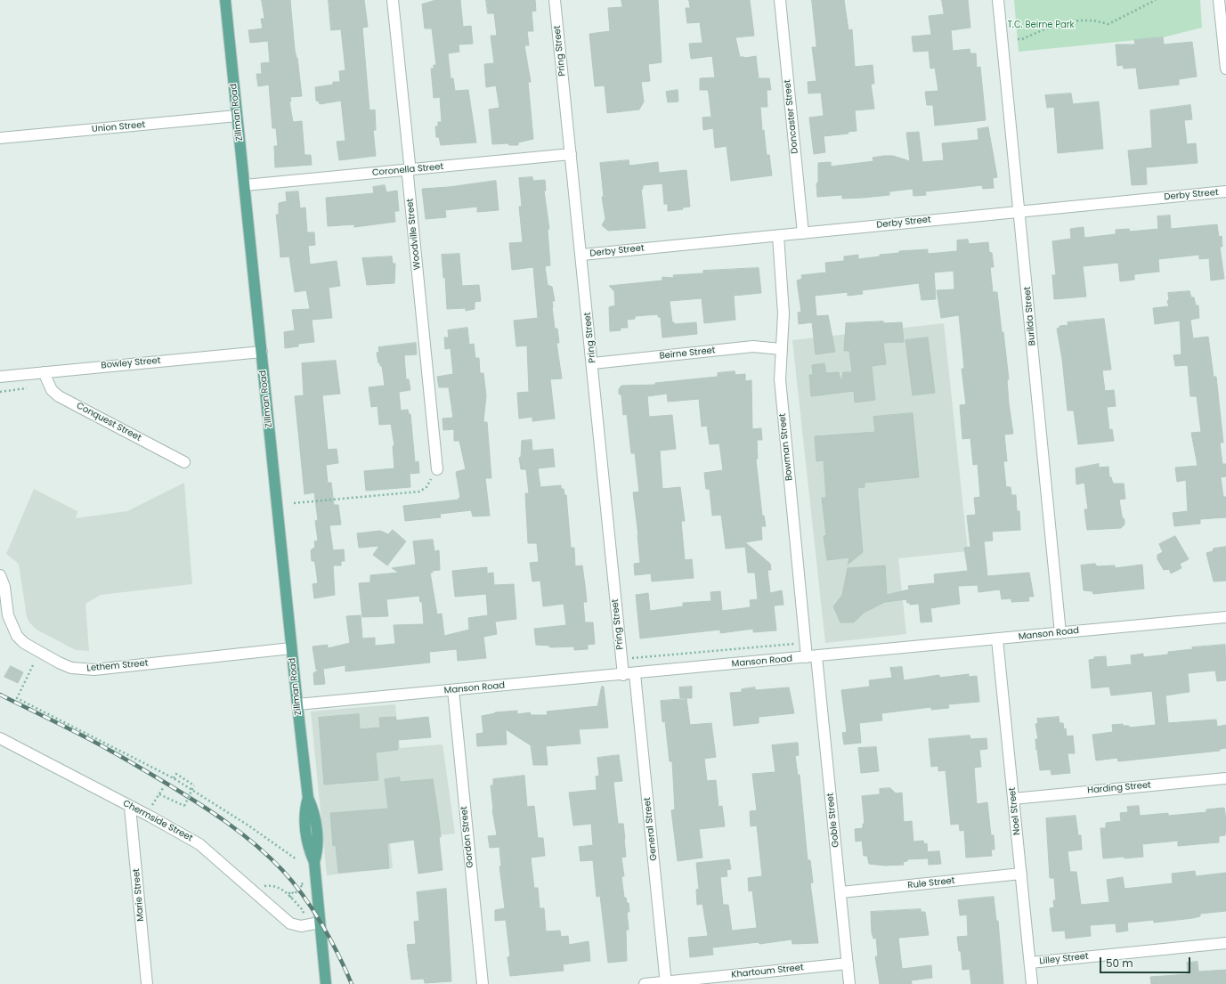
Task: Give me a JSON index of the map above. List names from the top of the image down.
{
  "streets": {
    "main road": ["Zillman Road"],
    "street": [
      "Pring Street",
      "Doncaster Street",
      "Union Street",
      "Coronella Street",
      "Derby Street",
      "Woodville Street",
      "Burilda Street",
      "Beirne Street",
      "Bowley Street",
      "Conquest Street",
      "Bowman Street",
      "Manson Road",
      "Lethem Street",
      "Harding Street",
      "Noel Street",
      "Goble Street",
      "Chermside Street",
      "General Street",
      "Gordon Street",
      "Rule Street",
      "Marie Street",
      "Lilley Street",
      "Khartoum Street"
    ]
  },
  "crossings": [
    ["Pring Street", "Coronella Street"],
    ["Pring Street", "Derby Street"],
    ["Pring Street", "Beirne Street"],
    ["Pring Street", "Manson Road"],
    ["Zillman Road", "Union Street"],
    ["Zillman Road", "Coronella Street"],
    ["Zillman Road", "Bowley Street"],
    ["Zillman Road", "Manson Road"],
    ["Zillman Road", "Lethem Street"],
    ["Zillman Road", "Chermside Street"],
    ["Doncaster Street", "Derby Street"],
    ["Coronella Street", "Woodville Street"],
    ["Derby Street", "Burilda Street"],
    ["Derby Street", "Bowman Street"],
    ["Burilda Street", "Manson Road"],
    ["Beirne Street", "Bowman Street"],
    ["Bowley Street", "Conquest Street"],
    ["Bowman Street", "Manson Road"],
    ["Bowman Street", "Goble Street"],
    ["Manson Road", "Noel Street"],
    ["Manson Road", "Goble Street"],
    ["Manson Road", "General Street"],
    ["Manson Road", "Gordon Street"],
    ["Harding Street", "Noel Street"],
    ["Noel Street", "Rule Street"],
    ["Noel Street", "Lilley Street"],
    ["Goble Street", "Rule Street"],
    ["Goble Street", "Khartoum Street"],
    ["Chermside Street", "Marie Street"],
    ["General Street", "Khartoum Street"]
  ],
  "parks": ["T.C. Beirne Park"],
  "scale_bar": "50 m"
}
